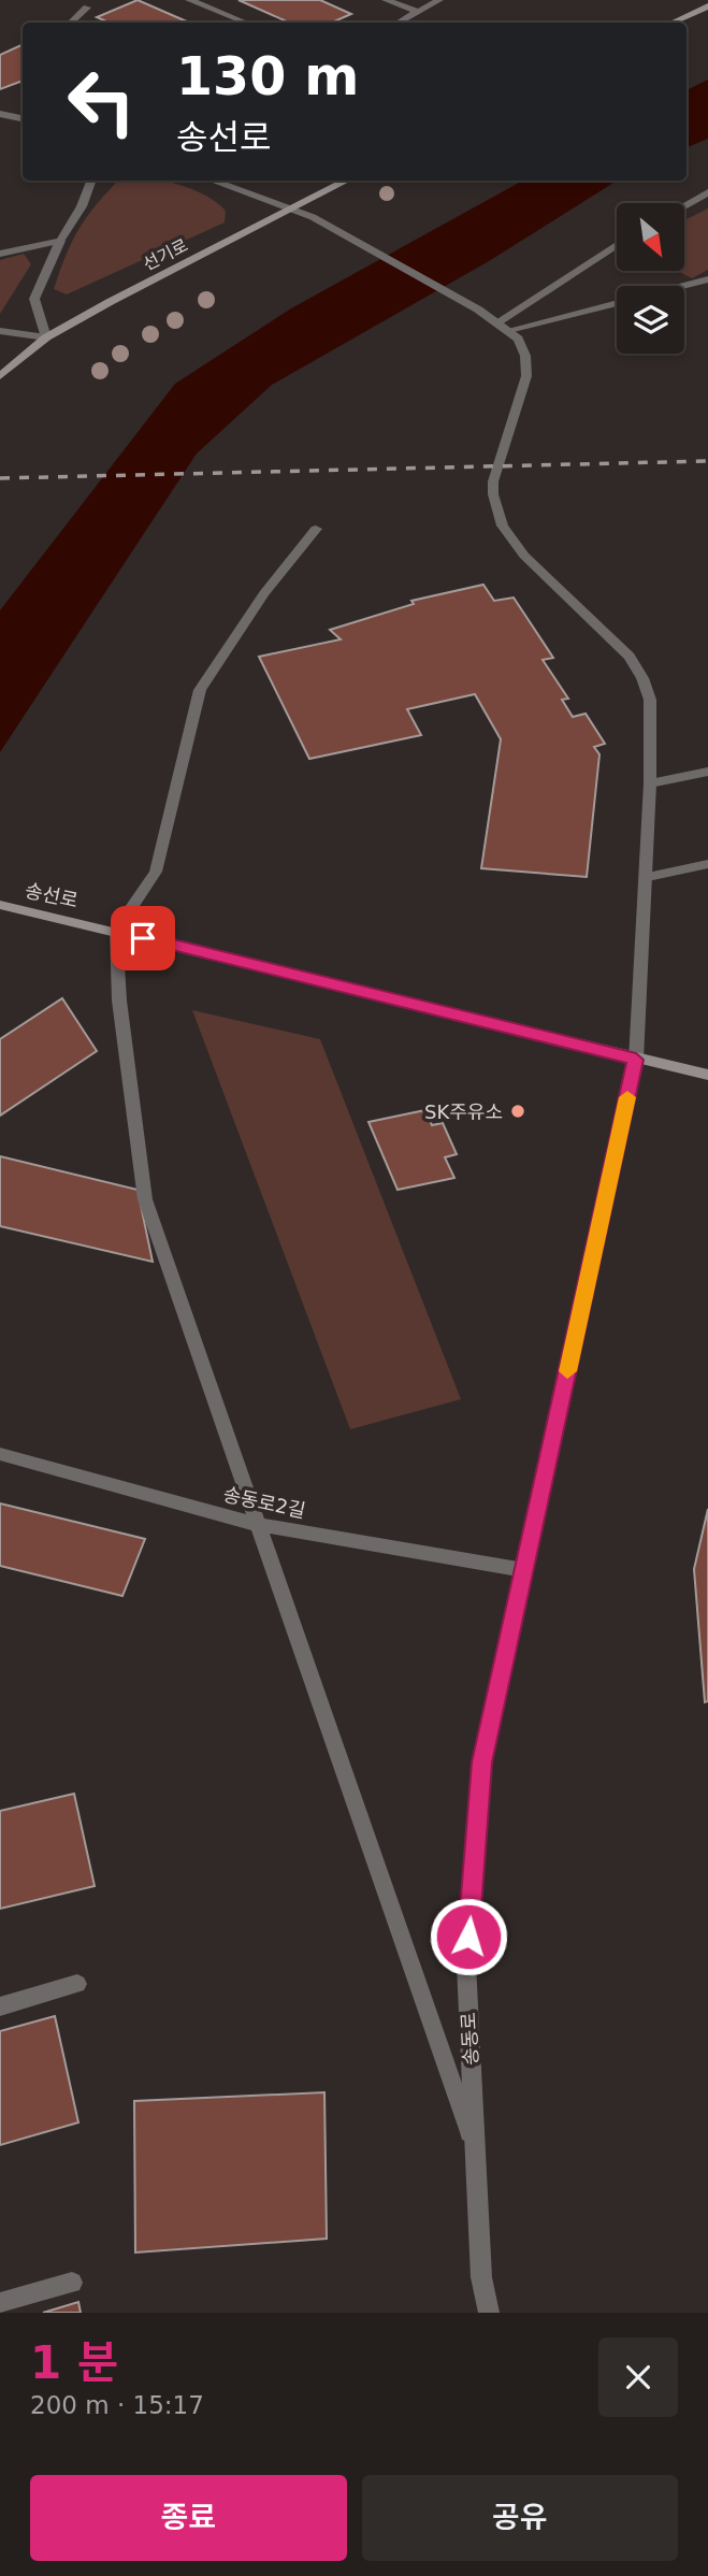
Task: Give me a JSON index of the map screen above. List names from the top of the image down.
{
  "streets": {
    "main road": ["선기로", "송선로"],
    "street": ["송동로2길", "송동로"]
  },
  "crossings": [
    ["송선로", "송동로"],
    ["송동로2길", "송동로"]
  ],
  "places": ["SK주유소"],
  "north": "bottom right",
  "page": {
    "turn": ["130 m", "송선로"],
    "heading": ["1 분", "200 m · 15:17"],
    "buttons": ["종료", "공유"]
  }
}
